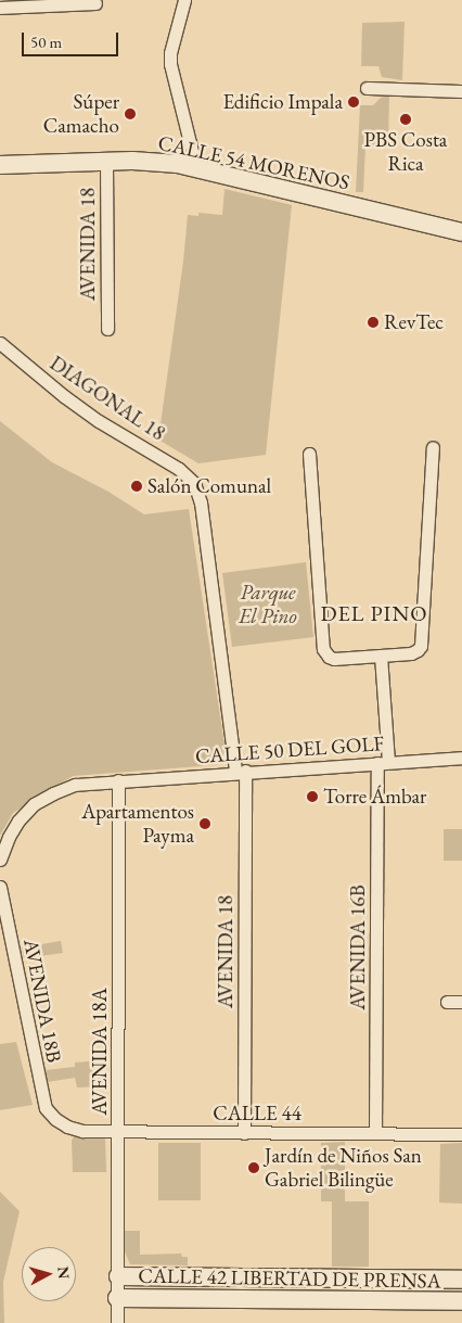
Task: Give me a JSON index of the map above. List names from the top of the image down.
{
  "streets": {
    "main road": ["CALLE 54 MORENOS", "CALLE 42 LIBERTAD DE PRENSA"],
    "street": [
      "AVENIDA 18",
      "DIAGONAL 18",
      "CALLE 50 DEL GOLF",
      "AVENIDA 16B",
      "AVENIDA 18B",
      "AVENIDA 18A",
      "CALLE 44"
    ]
  },
  "crossings": [
    ["CALLE 54 MORENOS", "AVENIDA 18"],
    ["AVENIDA 18", "DIAGONAL 18"],
    ["AVENIDA 18", "CALLE 50 DEL GOLF"],
    ["AVENIDA 18", "CALLE 44"],
    ["CALLE 50 DEL GOLF", "AVENIDA 16B"],
    ["CALLE 50 DEL GOLF", "AVENIDA 18A"],
    ["AVENIDA 16B", "CALLE 44"],
    ["AVENIDA 18B", "CALLE 44"],
    ["AVENIDA 18A", "CALLE 44"],
    ["AVENIDA 18A", "CALLE 42 LIBERTAD DE PRENSA"]
  ],
  "districts": ["DEL PINO"],
  "parks": ["Parque El Pino"],
  "places": [
    "Edificio Impala",
    "Súper Camacho",
    "PBS Costa Rica",
    "RevTec",
    "Salón Comunal",
    "Torre Ámbar",
    "Apartamentos Payma",
    "Jardín de Niños San Gabriel Bilingüe"
  ],
  "scale_bar": "50 m",
  "north": "right"
}
